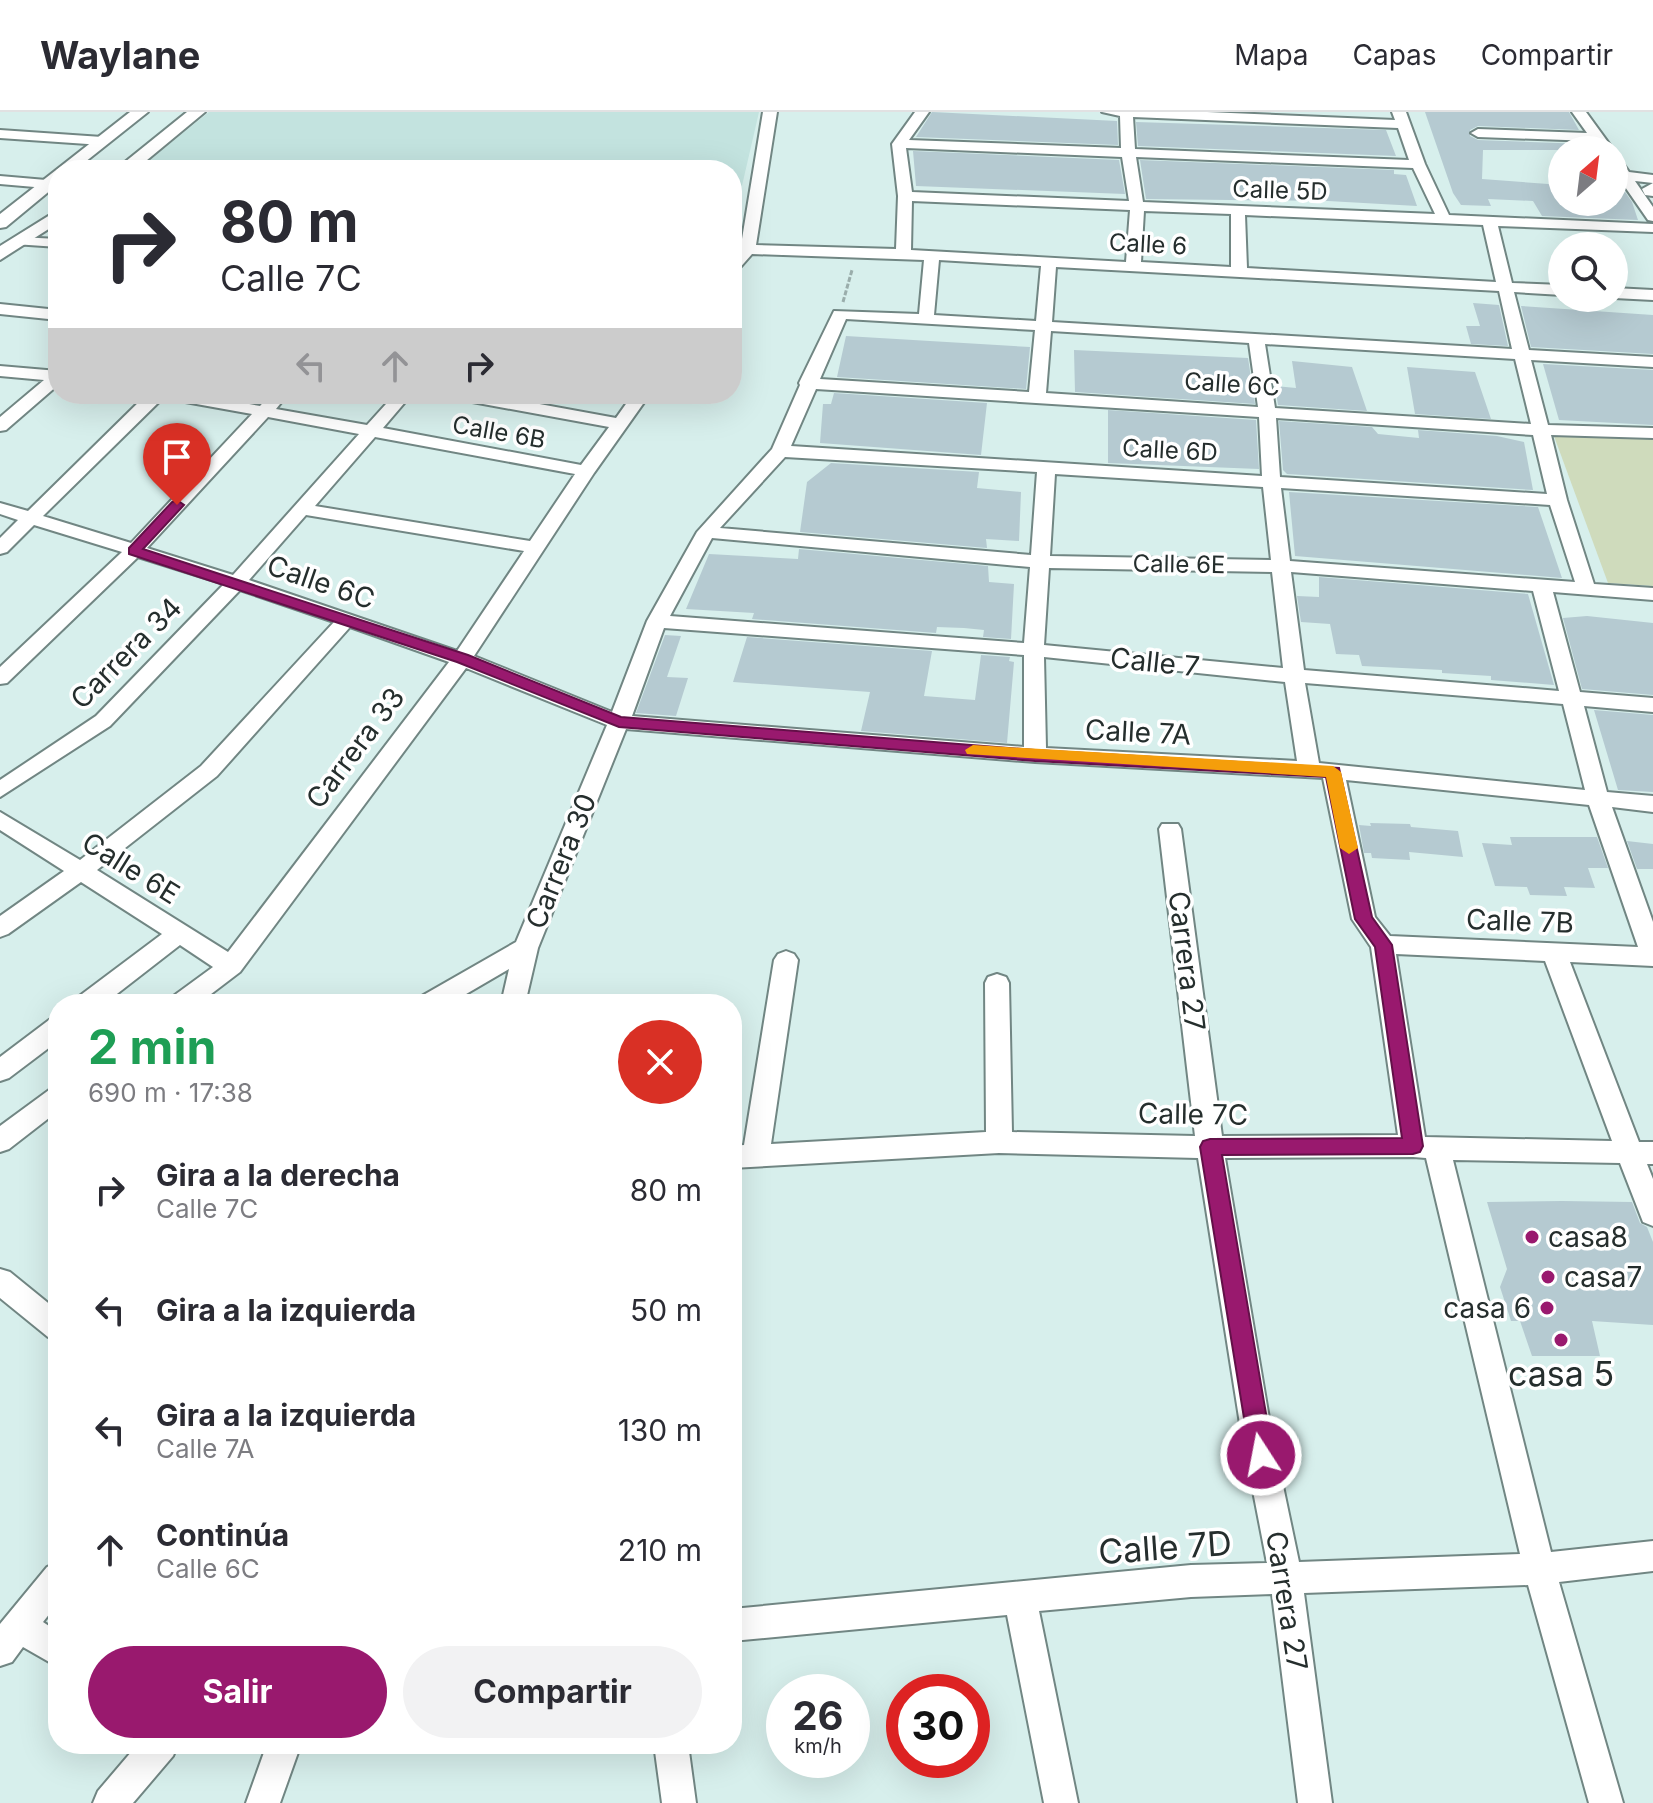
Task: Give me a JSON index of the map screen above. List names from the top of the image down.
{
  "streets": {
    "street": [
      "Calle 5D",
      "Calle 6",
      "Calle 6C",
      "Calle 6B",
      "Calle 6D",
      "Calle 6E",
      "Carrera 34",
      "Calle 7",
      "Calle 7A",
      "Carrera 33",
      "Carrera 30",
      "Calle 7B",
      "Carrera 27",
      "Calle 7C",
      "Calle 7D"
    ]
  },
  "crossings": [
    ["Calle 6C", "Carrera 34"],
    ["Calle 6C", "Calle 7A"],
    ["Calle 6C", "Carrera 33"],
    ["Calle 6C", "Carrera 30"],
    ["Calle 6B", "Carrera 34"],
    ["Calle 6B", "Carrera 33"],
    ["Calle 6D", "Carrera 30"],
    ["Calle 6E", "Carrera 33"],
    ["Calle 6E", "Carrera 30"],
    ["Calle 7", "Carrera 30"],
    ["Calle 7A", "Carrera 30"],
    ["Carrera 27", "Calle 7C"],
    ["Carrera 27", "Calle 7D"]
  ],
  "places": [
    "casa8",
    "casa7",
    "casa 6",
    "casa 5"
  ],
  "north": "top right",
  "page": {
    "header": "Waylane",
    "nav": ["Mapa", "Capas", "Compartir"],
    "turn": ["80 m", "Calle 7C"],
    "heading": ["2 min", "690 m · 17:38"],
    "list": [
      {
        "name": "Gira a la derecha",
        "note": "Calle 7C",
        "value": "80 m"
      },
      {
        "name": "Gira a la izquierda",
        "value": "50 m"
      },
      {
        "name": "Gira a la izquierda",
        "note": "Calle 7A",
        "value": "130 m"
      },
      {
        "name": "Continúa",
        "note": "Calle 6C",
        "value": "210 m"
      }
    ],
    "buttons": ["Salir", "Compartir"],
    "speed": "26 km/h",
    "limit": "30"
  }
}
